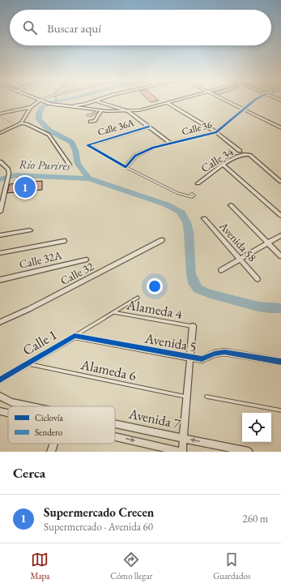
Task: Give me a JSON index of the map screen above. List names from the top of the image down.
{
  "streets": {
    "street": [
      "Calle 36A",
      "Calle 36",
      "Calle 34",
      "Avenida 58",
      "Calle 32A",
      "Calle 32",
      "Calle 1",
      "Avenida 5",
      "Avenida 7"
    ],
    "lane": ["Alameda 4", "Alameda 6"]
  },
  "crossings": [
    ["Calle 36A", "Calle 36"],
    ["Calle 1", "Avenida 5"],
    ["Calle 1", "Alameda 6"]
  ],
  "one_way": ["Avenida 7"],
  "water": ["Río Purires"],
  "legend": ["Ciclovía", "Sendero"],
  "page": {
    "search": "Buscar aquí",
    "pins": "1",
    "heading": "Cerca",
    "list": [
      {
        "mark": "1",
        "name": "Supermercado Crecen",
        "note": "Supermercado · Avenida 60",
        "value": "260 m"
      }
    ],
    "nav": ["Mapa", "Cómo llegar", "Guardados"]
  }
}
